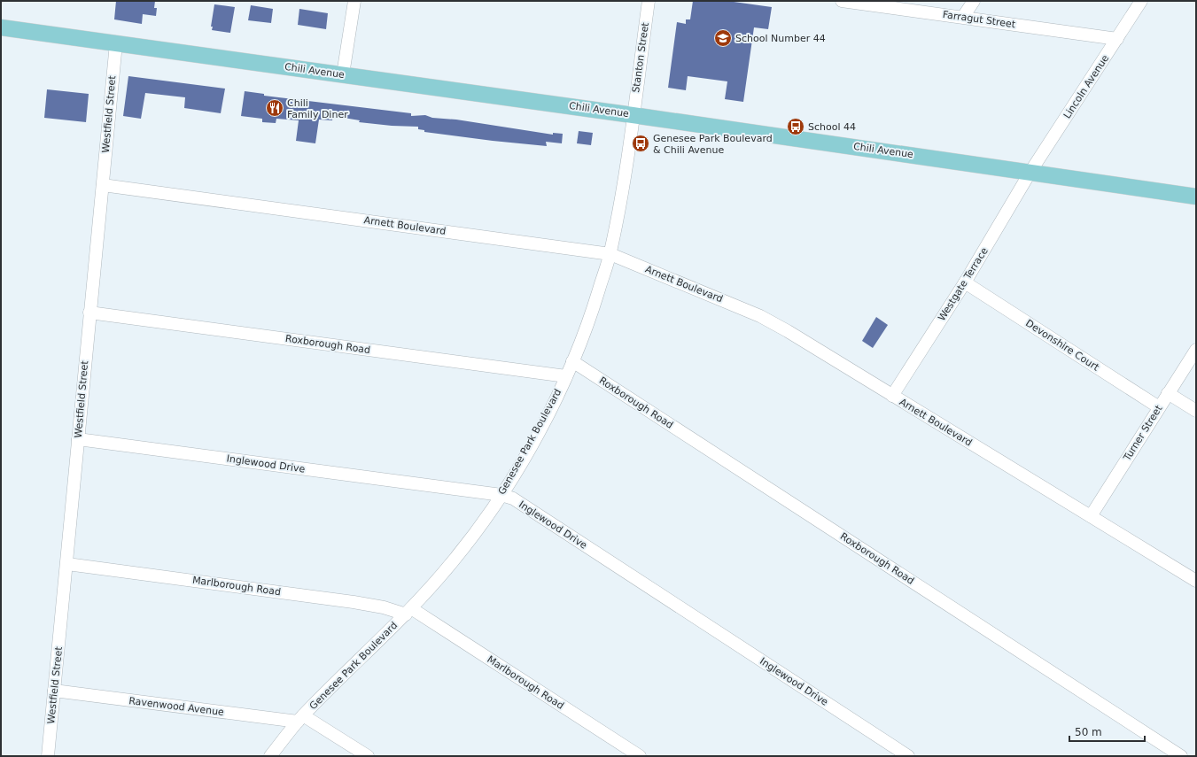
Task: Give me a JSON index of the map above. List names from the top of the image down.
{
  "streets": {
    "main road": ["Chili Avenue"],
    "street": [
      "Farragut Street",
      "Stanton Street",
      "Lincoln Avenue",
      "Westfield Street",
      "Arnett Boulevard",
      "Westgate Terrace",
      "Roxborough Road",
      "Devonshire Court",
      "Turner Street",
      "Genesee Park Boulevard",
      "Inglewood Drive",
      "Marlborough Road",
      "Ravenwood Avenue"
    ]
  },
  "crossings": [
    ["Farragut Street", "Lincoln Avenue"],
    ["Stanton Street", "Chili Avenue"],
    ["Stanton Street", "Genesee Park Boulevard"],
    ["Chili Avenue", "Lincoln Avenue"],
    ["Chili Avenue", "Westfield Street"],
    ["Chili Avenue", "Westgate Terrace"],
    ["Chili Avenue", "Genesee Park Boulevard"],
    ["Lincoln Avenue", "Westgate Terrace"],
    ["Westfield Street", "Arnett Boulevard"],
    ["Westfield Street", "Roxborough Road"],
    ["Westfield Street", "Inglewood Drive"],
    ["Westfield Street", "Marlborough Road"],
    ["Westfield Street", "Ravenwood Avenue"],
    ["Arnett Boulevard", "Westgate Terrace"],
    ["Arnett Boulevard", "Turner Street"],
    ["Arnett Boulevard", "Genesee Park Boulevard"],
    ["Westgate Terrace", "Devonshire Court"],
    ["Roxborough Road", "Genesee Park Boulevard"],
    ["Devonshire Court", "Turner Street"],
    ["Genesee Park Boulevard", "Inglewood Drive"],
    ["Genesee Park Boulevard", "Marlborough Road"],
    ["Genesee Park Boulevard", "Ravenwood Avenue"]
  ],
  "places": {
    "school or university": ["School Number 44"],
    "restaurant": ["Chili Family Diner"],
    "bus stop": ["School 44", "Genesee Park Boulevard & Chili Avenue"]
  },
  "scale_bar": "50 m"
}
